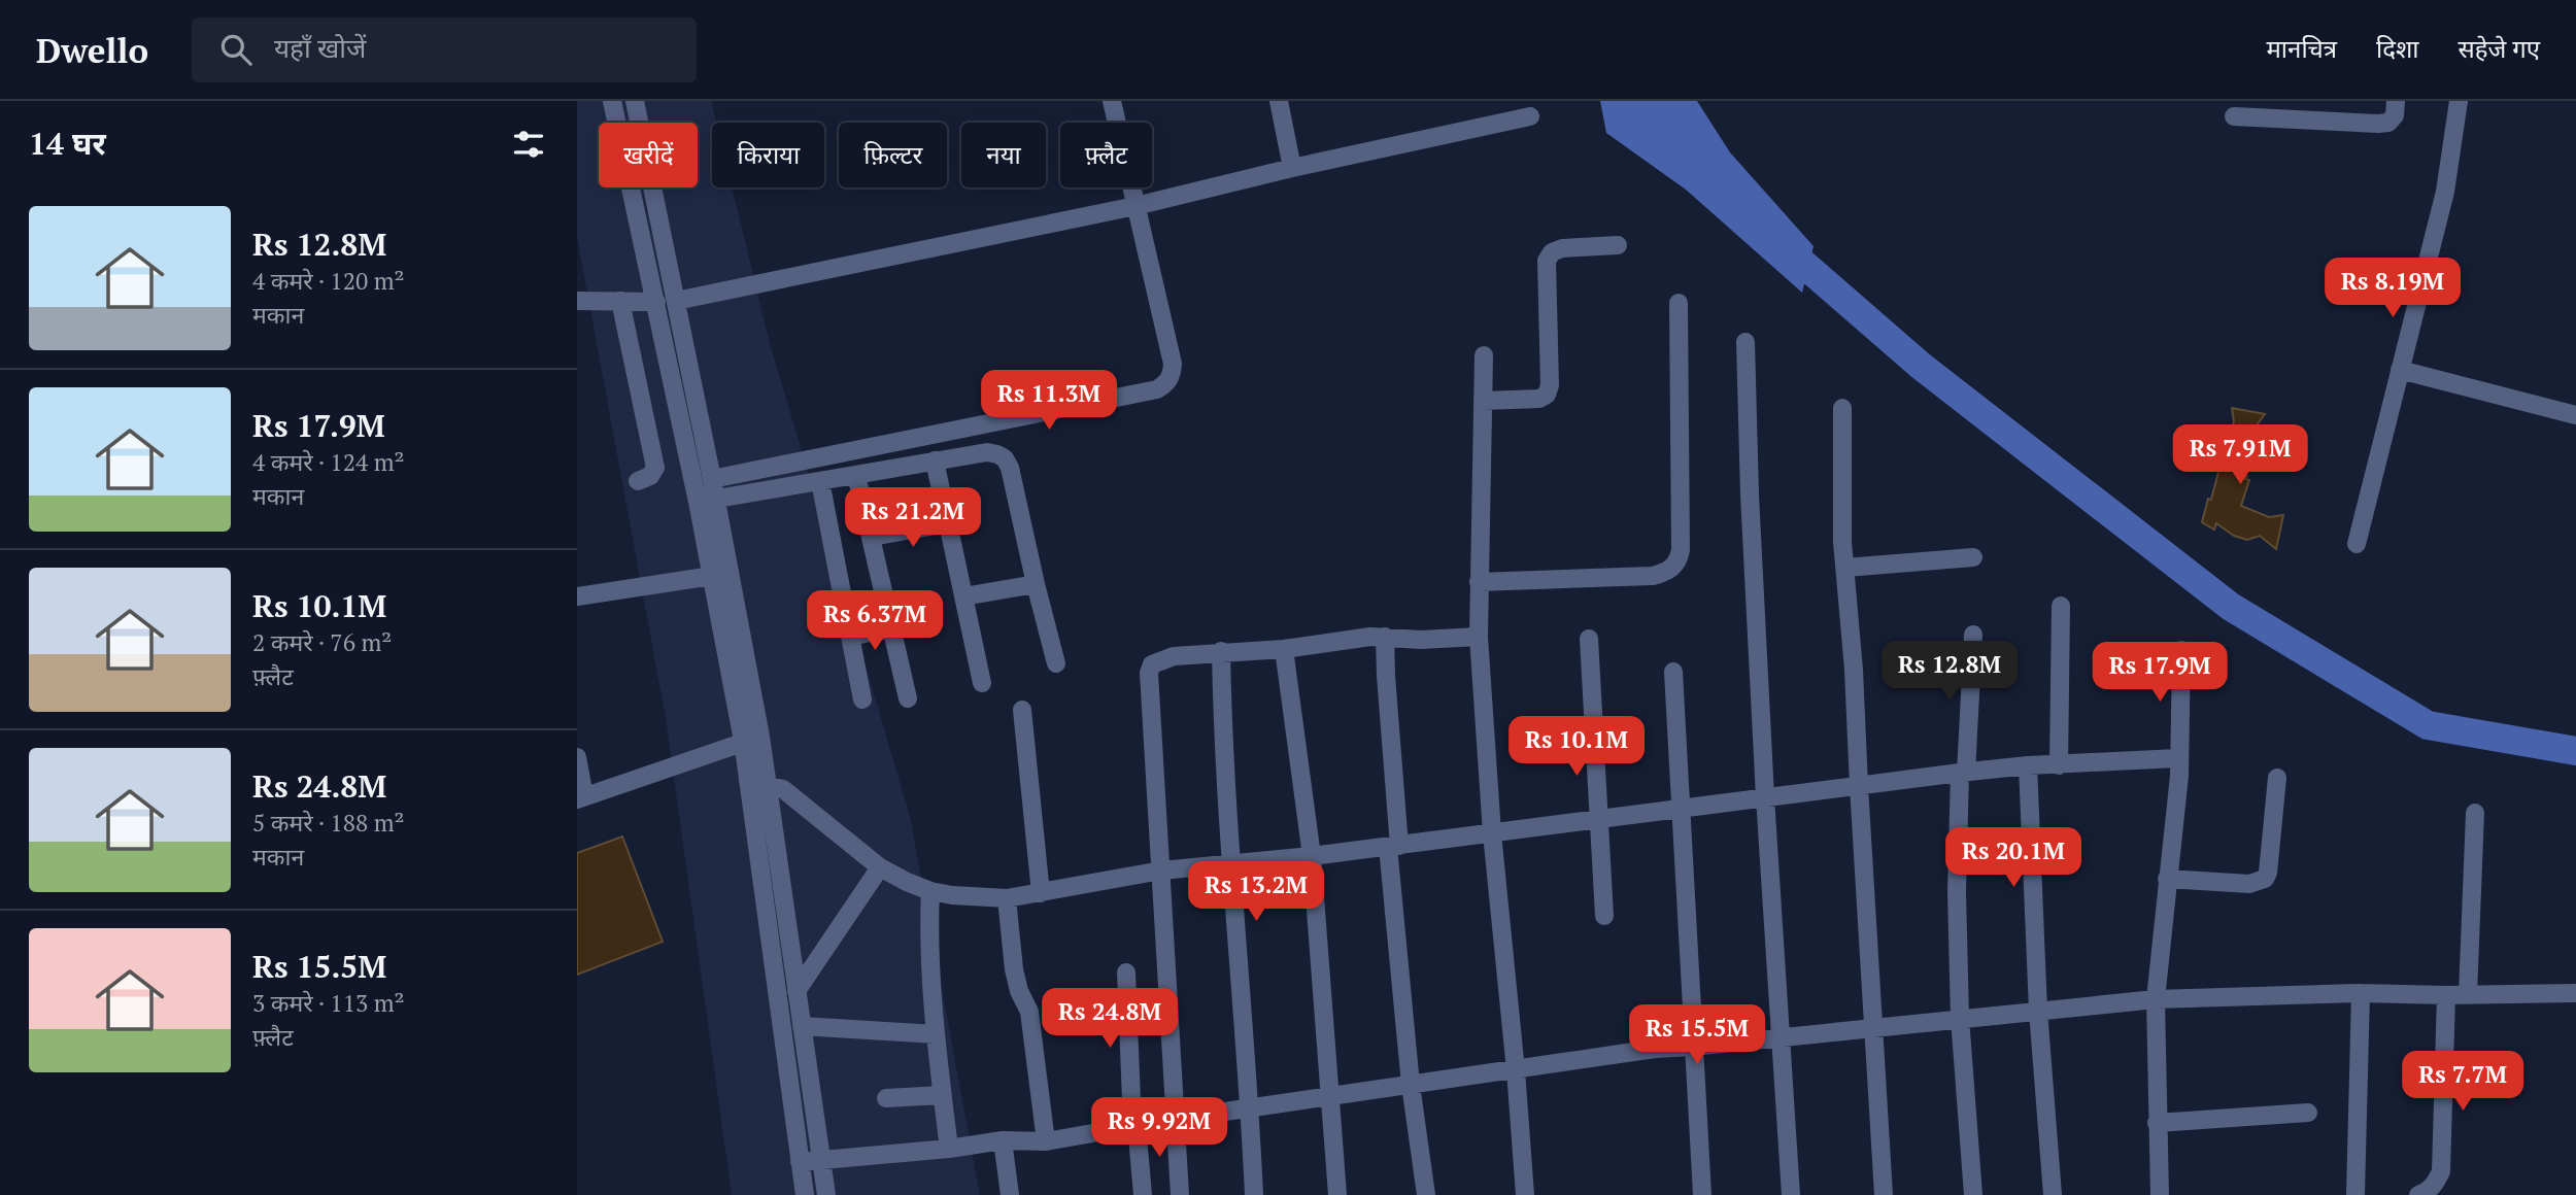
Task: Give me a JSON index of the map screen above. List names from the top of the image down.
{
  "page": {
    "header": "Dwello",
    "search": "यहाँ खोजें",
    "nav": ["मानचित्र", "दिशा", "सहेजे गए"],
    "heading": "14 घर",
    "chip": [
      "खरीदें",
      "किराया",
      "फ़िल्टर",
      "नया",
      "फ़्लैट"
    ],
    "list": [
      {
        "name": "Rs 12.8M",
        "note": "4 कमरे · 120 m² · मकान"
      },
      {
        "name": "Rs 17.9M",
        "note": "4 कमरे · 124 m² · मकान"
      },
      {
        "name": "Rs 10.1M",
        "note": "2 कमरे · 76 m² · फ़्लैट"
      },
      {
        "name": "Rs 24.8M",
        "note": "5 कमरे · 188 m² · मकान"
      },
      {
        "name": "Rs 15.5M",
        "note": "3 कमरे · 113 m² · फ़्लैट"
      }
    ],
    "price": [
      "Rs 8.19M",
      "Rs 11.3M",
      "Rs 7.91M",
      "Rs 21.2M",
      "Rs 6.37M",
      "Rs 12.8M",
      "Rs 17.9M",
      "Rs 10.1M",
      "Rs 20.1M",
      "Rs 13.2M",
      "Rs 24.8M",
      "Rs 15.5M",
      "Rs 7.7M",
      "Rs 9.92M"
    ]
  }
}
